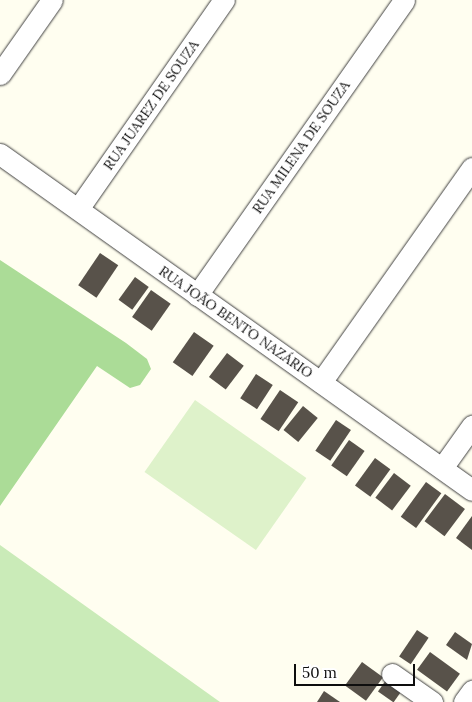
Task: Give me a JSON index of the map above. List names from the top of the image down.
{
  "streets": {
    "street": ["RUA JUAREZ DE SOUZA", "RUA MILENA DE SOUZA", "RUA JOÃO BENTO NAZÁRIO"]
  },
  "crossings": [
    ["RUA JUAREZ DE SOUZA", "RUA JOÃO BENTO NAZÁRIO"],
    ["RUA MILENA DE SOUZA", "RUA JOÃO BENTO NAZÁRIO"]
  ],
  "scale_bar": "50 m"
}
